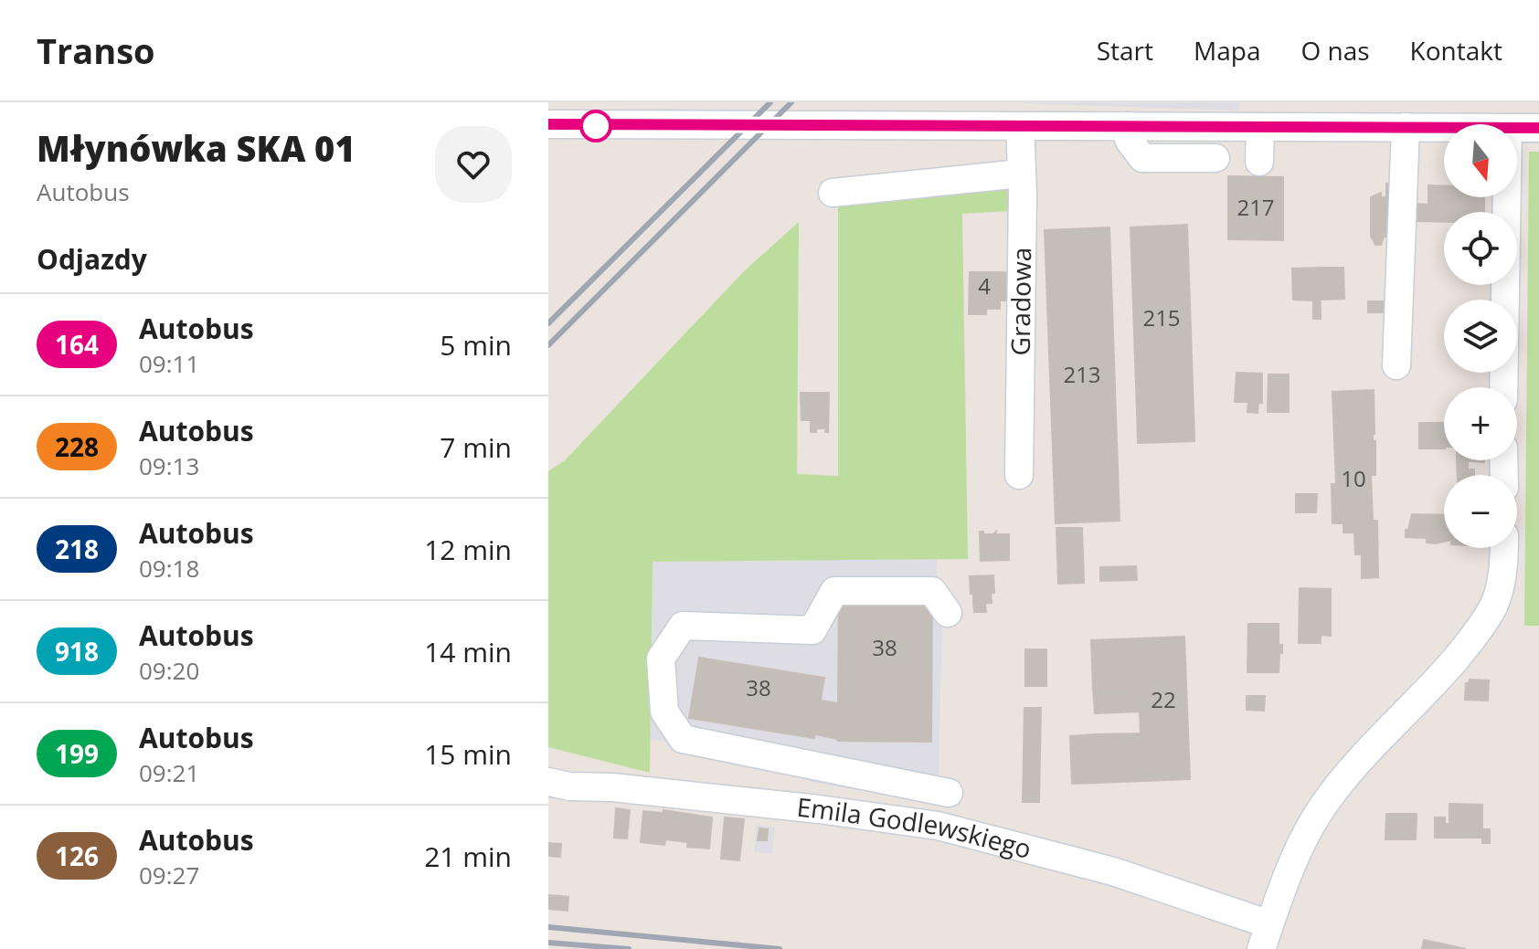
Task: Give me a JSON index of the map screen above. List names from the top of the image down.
{
  "streets": {
    "street": ["Gradowa", "Emila Godlewskiego"]
  },
  "lines": ["bus line 164"],
  "house_numbers": [
    "217",
    "4",
    "215",
    "213",
    "10",
    "38",
    "38",
    "22"
  ],
  "north": "bottom",
  "page": {
    "header": "Transo",
    "nav": [
      "Start",
      "Mapa",
      "O nas",
      "Kontakt"
    ],
    "heading": [
      ["Młynówka SKA 01", "Autobus"],
      "Odjazdy"
    ],
    "map_buttons": ["+", "−"],
    "list": [
      {
        "mark": "164",
        "name": "Autobus",
        "note": "09:11",
        "value": "5 min"
      },
      {
        "mark": "228",
        "name": "Autobus",
        "note": "09:13",
        "value": "7 min"
      },
      {
        "mark": "218",
        "name": "Autobus",
        "note": "09:18",
        "value": "12 min"
      },
      {
        "mark": "918",
        "name": "Autobus",
        "note": "09:20",
        "value": "14 min"
      },
      {
        "mark": "199",
        "name": "Autobus",
        "note": "09:21",
        "value": "15 min"
      },
      {
        "mark": "126",
        "name": "Autobus",
        "note": "09:27",
        "value": "21 min"
      }
    ]
  }
}
